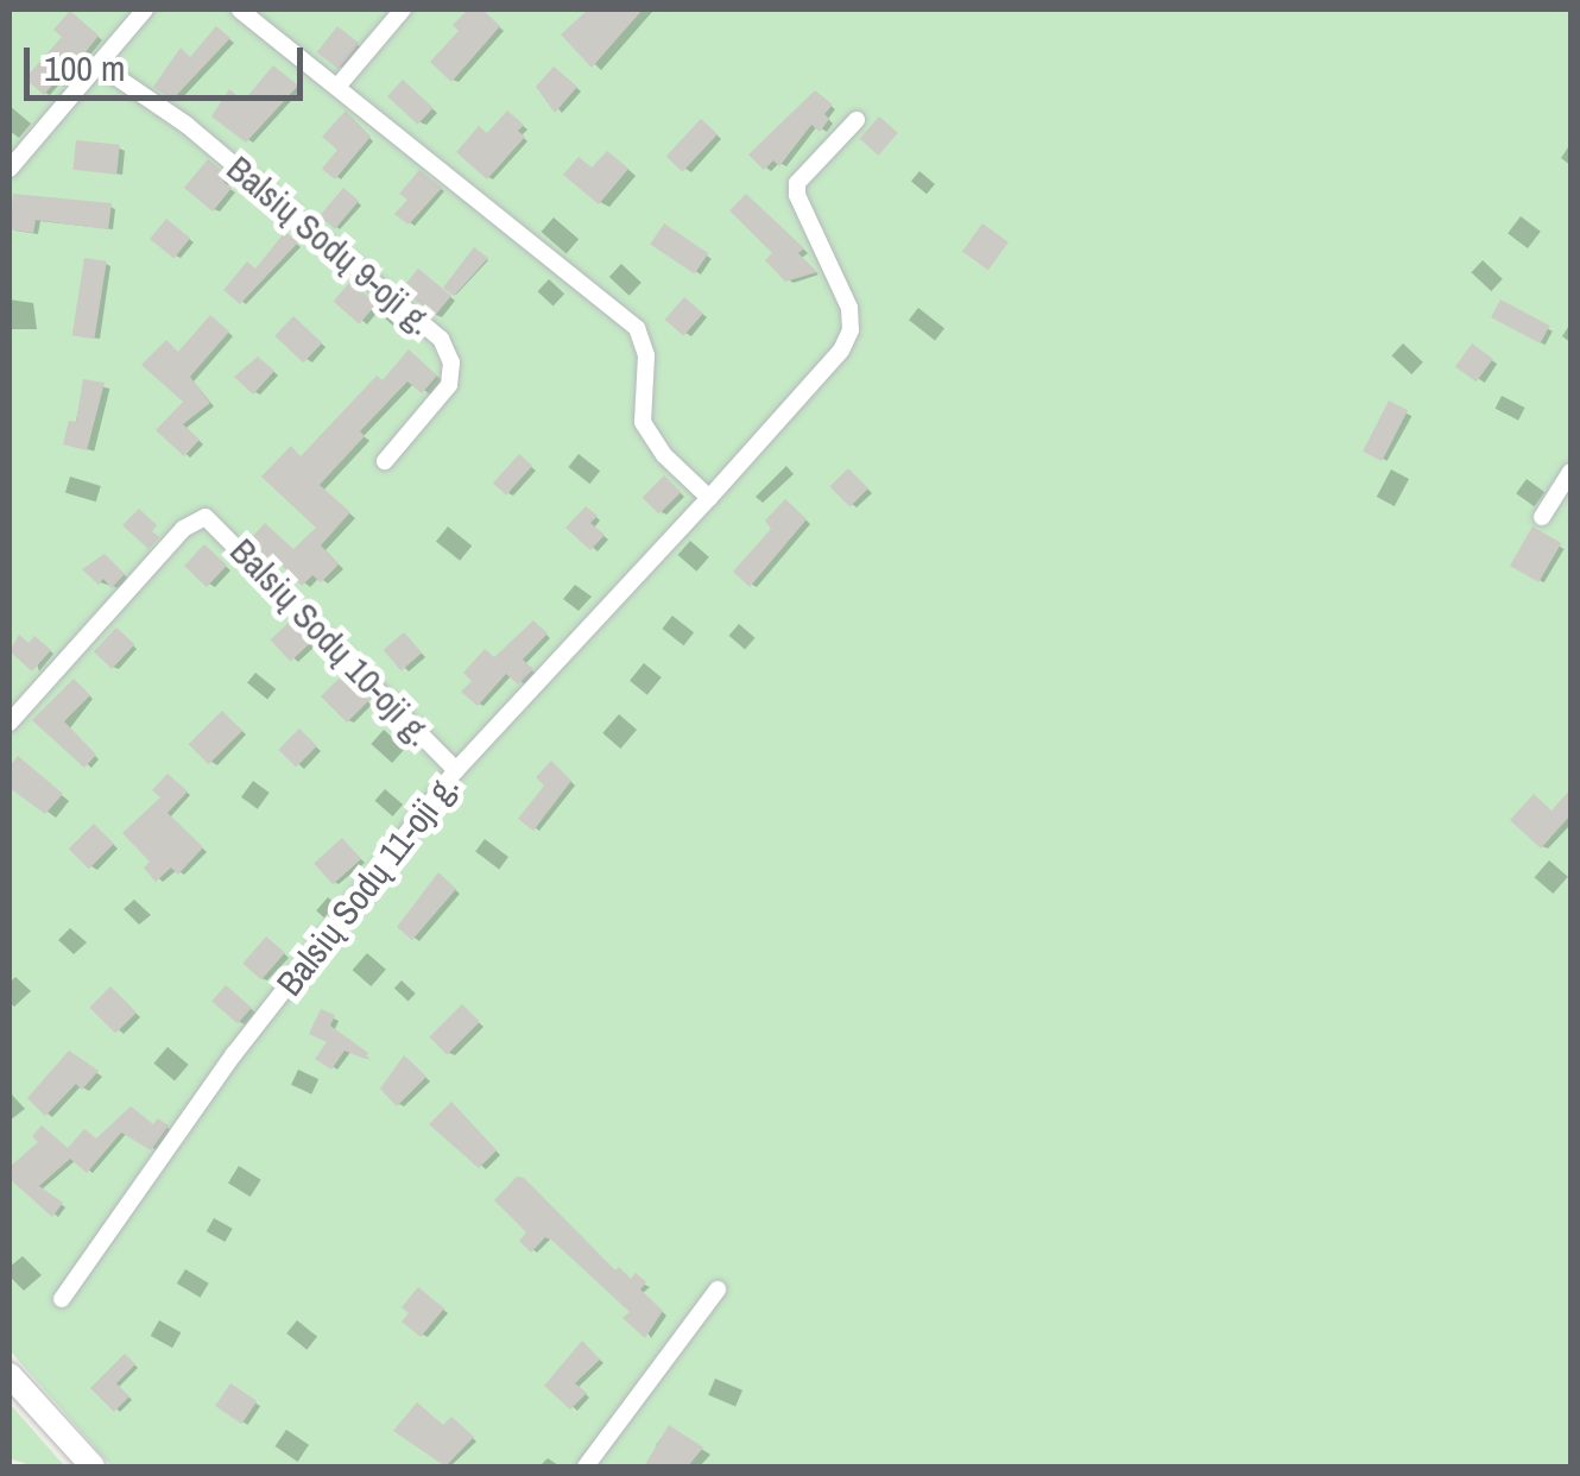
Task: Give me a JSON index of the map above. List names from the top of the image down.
{
  "streets": {
    "street": ["Balsių Sodų 9-oji g.", "Balsių Sodų 10-oji g.", "Balsių Sodų 11-oji g."]
  },
  "crossings": [
    ["Balsių Sodų 10-oji g.", "Balsių Sodų 11-oji g."]
  ],
  "scale_bar": "100 m"
}
